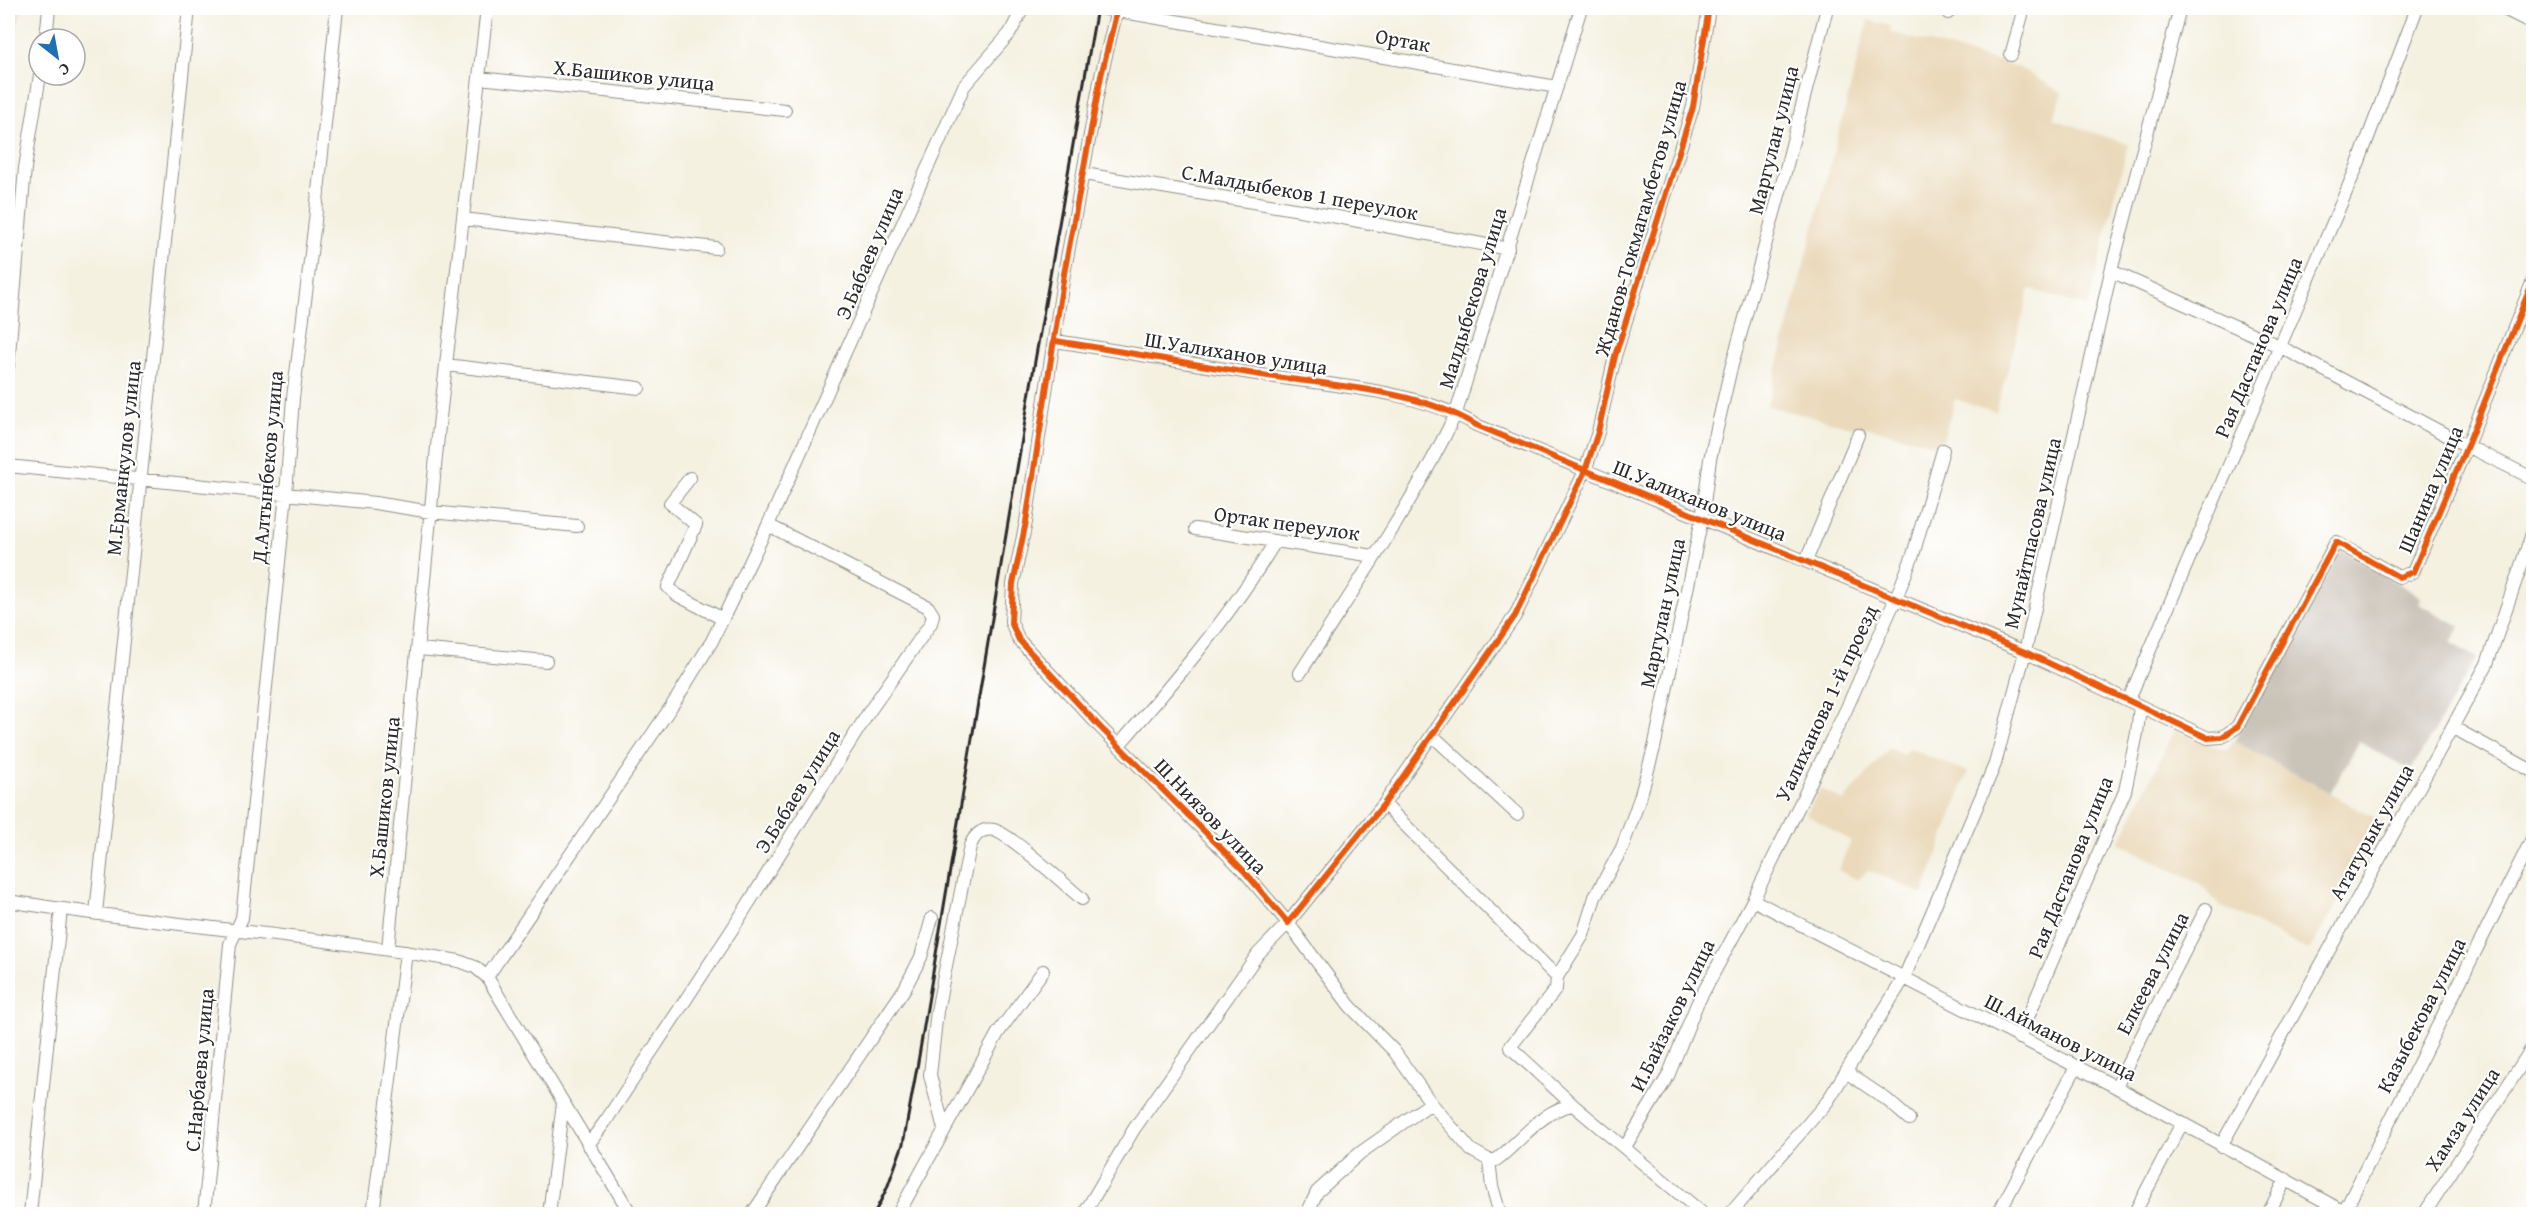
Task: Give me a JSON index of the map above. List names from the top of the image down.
{
  "streets": {
    "street": [
      "Ортак",
      "Х.Башиков улица",
      "Маргулан улица",
      "С.Малдыбеков 1 переулок",
      "Жданов-Токмагамбетов улица",
      "Э.Бабаев улица",
      "Малдыбекова улица",
      "Рая Дастанова улица",
      "Ш.Уалиханов улица",
      "М.Ерманкулов улица",
      "Д.Алтынбеков улица",
      "Шанина улица",
      "Ортак переулок",
      "Мунайтпасова улица",
      "Уалиханова 1-й проезд",
      "Ш.Ниязов улица",
      "Ататурык улица",
      "Елкеева улица",
      "И.Байзаков улица",
      "Казыбекова улица",
      "Ш.Айманов улица",
      "С.Нарбаева улица",
      "Хамза улица"
    ]
  },
  "crossings": [
    ["Ортак", "Малдыбекова улица"],
    ["Ортак", "Ш.Ниязов улица"],
    ["Маргулан улица", "Ш.Уалиханов улица"],
    ["С.Малдыбеков 1 переулок", "Малдыбекова улица"],
    ["С.Малдыбеков 1 переулок", "Ш.Ниязов улица"],
    ["Жданов-Токмагамбетов улица", "Ш.Уалиханов улица"],
    ["Малдыбекова улица", "Ш.Уалиханов улица"],
    ["Малдыбекова улица", "Ортак переулок"],
    ["Рая Дастанова улица", "Ш.Уалиханов улица"],
    ["Рая Дастанова улица", "Шанина улица"],
    ["Рая Дастанова улица", "Ш.Айманов улица"],
    ["Ш.Уалиханов улица", "Шанина улица"],
    ["Ш.Уалиханов улица", "Мунайтпасова улица"],
    ["Ш.Уалиханов улица", "Уалиханова 1-й проезд"],
    ["Ш.Уалиханов улица", "Ш.Ниязов улица"],
    ["Д.Алтынбеков улица", "С.Нарбаева улица"],
    ["Мунайтпасова улица", "Ш.Айманов улица"],
    ["Уалиханова 1-й проезд", "И.Байзаков улица"],
    ["Уалиханова 1-й проезд", "Ш.Айманов улица"],
    ["Ататурык улица", "Ш.Айманов улица"],
    ["Елкеева улица", "Ш.Айманов улица"],
    ["И.Байзаков улица", "Ш.Айманов улица"],
    ["Казыбекова улица", "Ш.Айманов улица"]
  ],
  "north": "bottom right"
}
